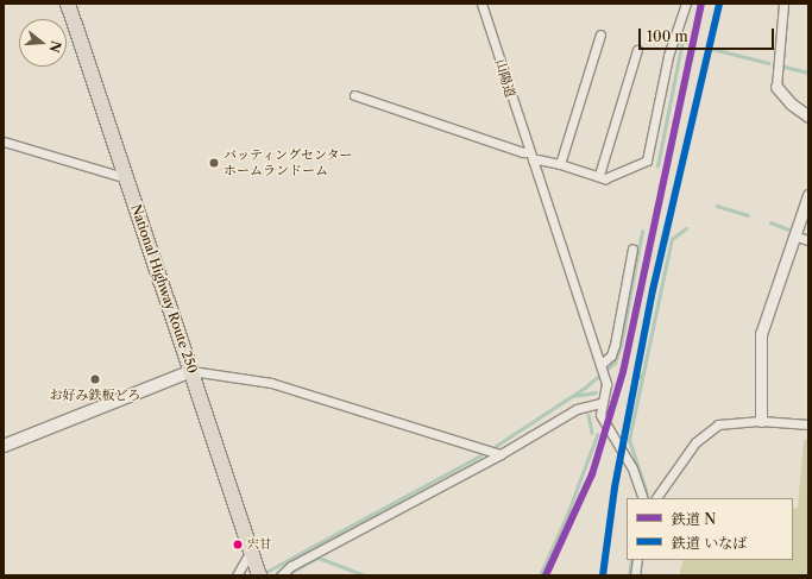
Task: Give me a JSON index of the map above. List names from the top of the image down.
{
  "streets": {
    "highway": ["National Highway Route 250"],
    "street": ["山陽道"]
  },
  "places": ["バッティングセンター ホームランドーム", "お好み鉄板どろ", "宍甘"],
  "lines": ["rail line N", "rail line いなば"],
  "legend": ["鉄道 N", "鉄道 いなば"],
  "scale_bar": "100 m",
  "north": "right"
}
